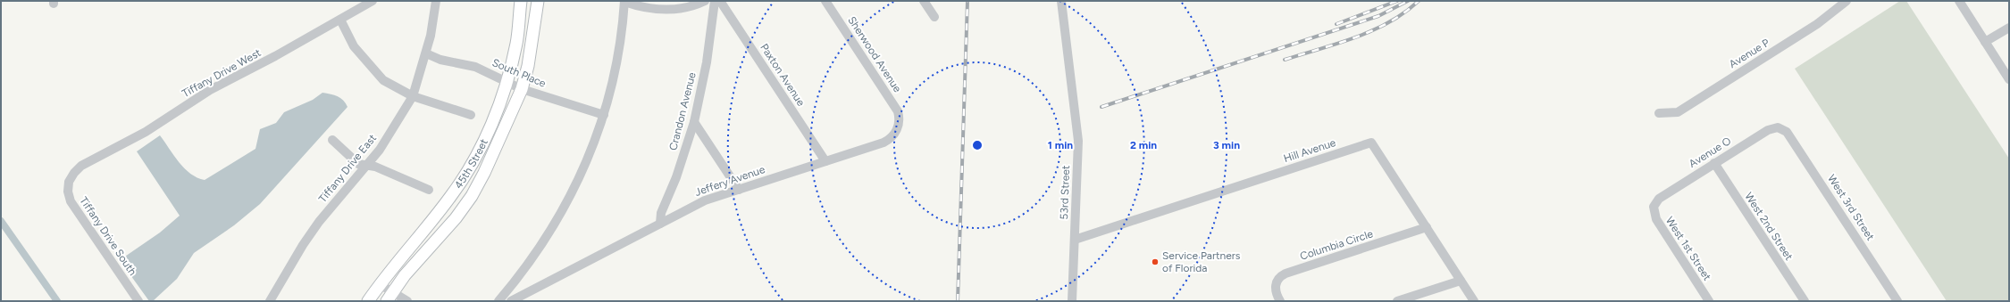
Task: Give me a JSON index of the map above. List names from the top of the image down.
{
  "streets": {
    "main road": ["45th Street"],
    "street": [
      "Avenue P",
      "Sherwood Avenue",
      "Tiffany Drive West",
      "South Place",
      "Paxton Avenue",
      "Crandon Avenue",
      "Hill Avenue",
      "Avenue O",
      "Tiffany Drive East",
      "Jeffery Avenue",
      "53rd Street",
      "West 3rd Street",
      "West 2nd Street",
      "Tiffany Drive South",
      "Columbia Circle",
      "West 1st Street"
    ]
  },
  "crossings": [
    ["Sherwood Avenue", "Jeffery Avenue"],
    ["Tiffany Drive West", "Tiffany Drive South"],
    ["South Place", "45th Street"],
    ["South Place", "Tiffany Drive East"],
    ["Paxton Avenue", "Jeffery Avenue"],
    ["Crandon Avenue", "Jeffery Avenue"],
    ["Hill Avenue", "53rd Street"],
    ["Hill Avenue", "Columbia Circle"],
    ["Avenue O", "West 3rd Street"],
    ["Avenue O", "West 2nd Street"],
    ["Avenue O", "West 1st Street"]
  ],
  "places": ["Service Partners of Florida"],
  "rings": ["1 min", "2 min", "3 min"]
}
